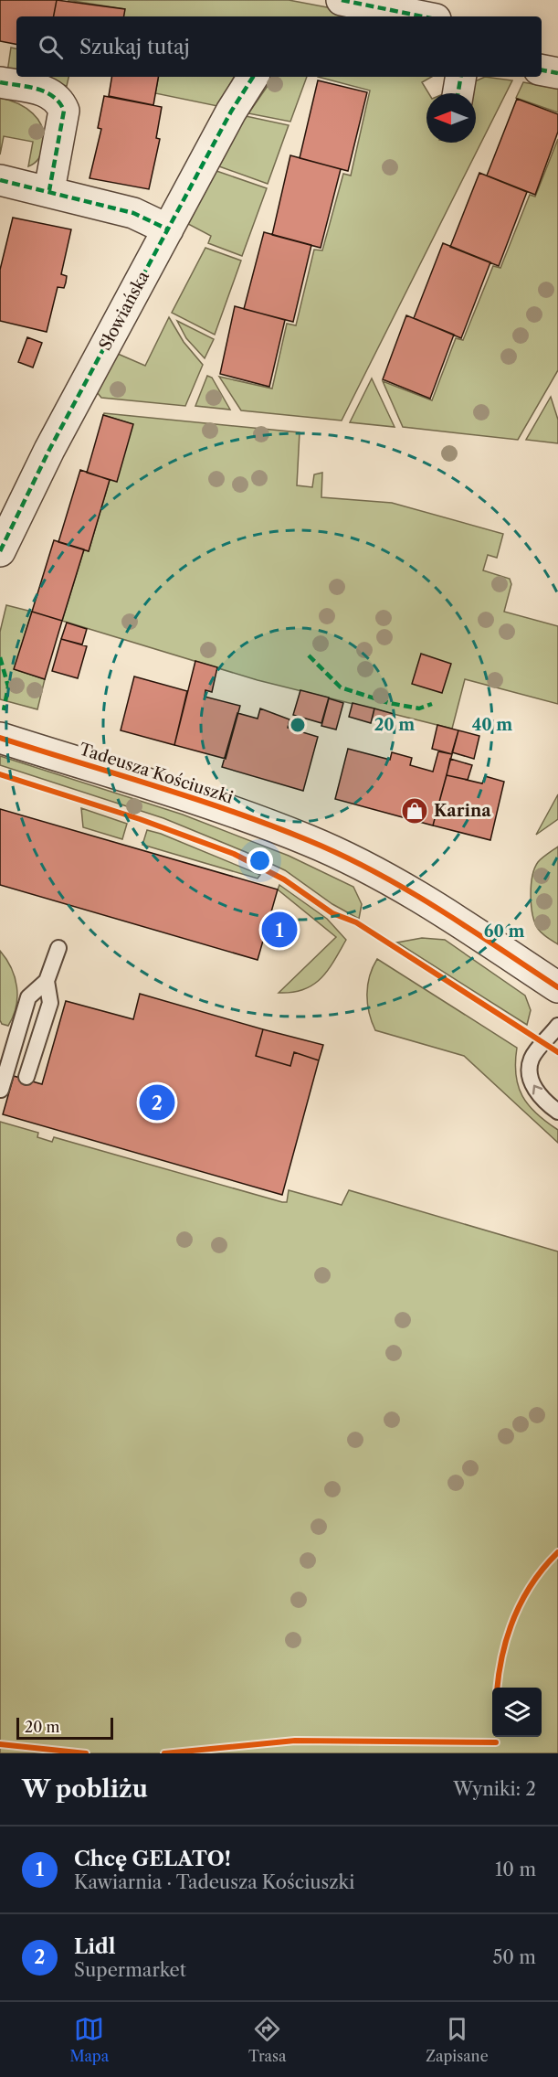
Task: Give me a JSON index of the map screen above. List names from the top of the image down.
{
  "streets": {
    "street": ["Słowiańska", "Tadeusza Kościuszki"]
  },
  "places": {
    "shop": ["Karina"]
  },
  "scale_bar": "20 m",
  "north": "left",
  "page": {
    "search": "Szukaj tutaj",
    "pins": ["1", "2"],
    "scale": "20 m",
    "heading": ["W pobliżu", "Wyniki: 2"],
    "list": [
      {
        "mark": "1",
        "name": "Chcę GELATO!",
        "note": "Kawiarnia · Tadeusza Kościuszki",
        "value": "10 m"
      },
      {
        "mark": "2",
        "name": "Lidl",
        "note": "Supermarket",
        "value": "50 m"
      }
    ],
    "nav": ["Mapa", "Trasa", "Zapisane"]
  },
  "rings": ["20 m", "40 m", "60 m"]
}
